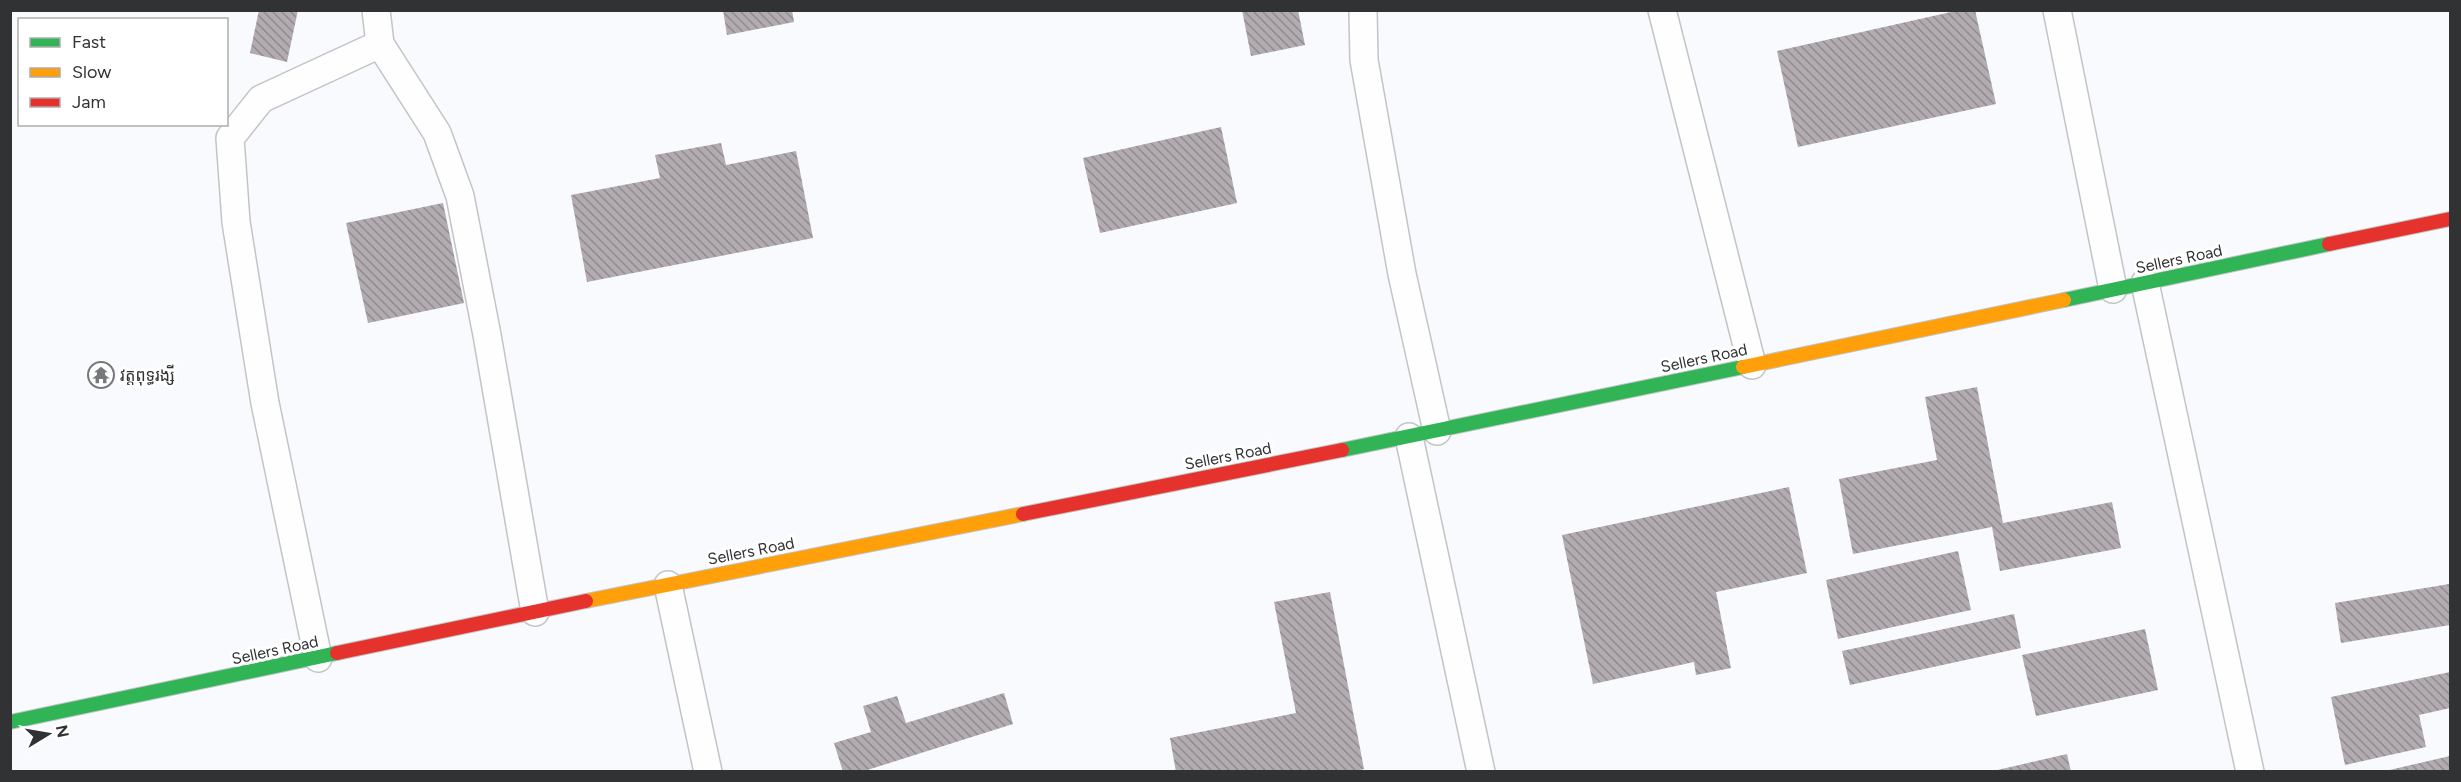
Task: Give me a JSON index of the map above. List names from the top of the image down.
{
  "streets": {
    "street": ["Sellers Road"]
  },
  "places": {
    "temple": ["វត្តពុទ្ធរង្សី"]
  },
  "legend": ["Fast", "Slow", "Jam"],
  "north": "right"
}
